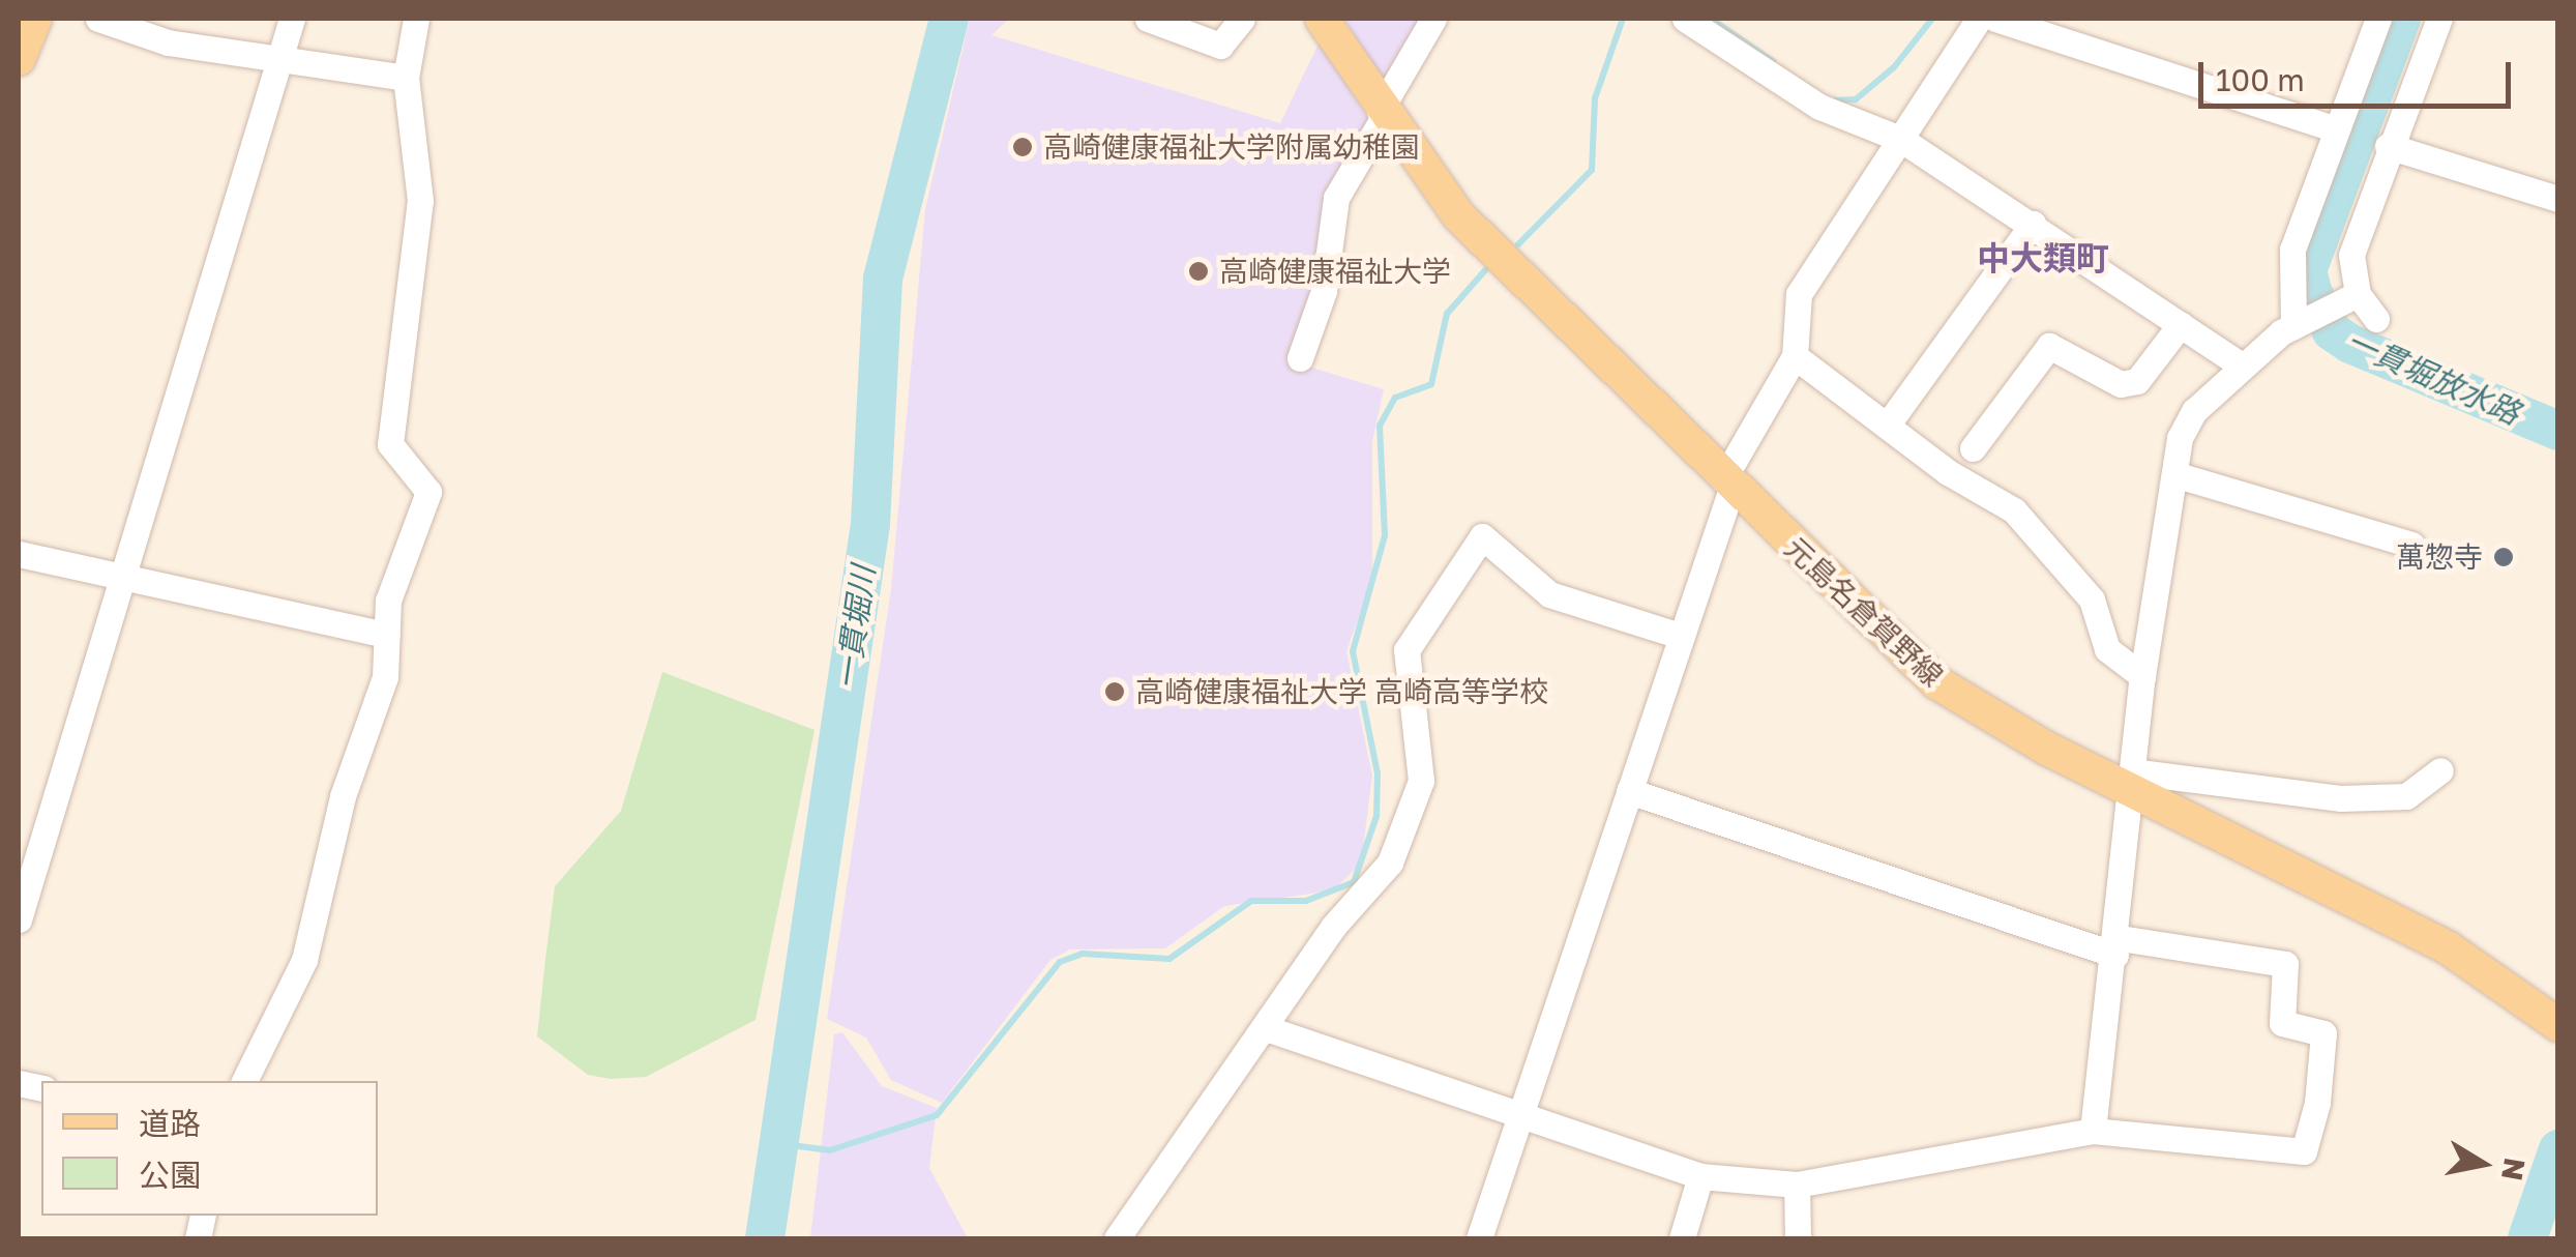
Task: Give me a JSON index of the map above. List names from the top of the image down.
{
  "streets": {
    "main road": ["元島名倉賀野線"]
  },
  "districts": ["中大類町"],
  "water": ["一貫堀放水路", "一貫堀川"],
  "places": [
    "高崎健康福祉大学附属幼稚園",
    "高崎健康福祉大学",
    "萬惣寺",
    "高崎健康福祉大学 高崎高等学校"
  ],
  "legend": ["道路", "公園"],
  "scale_bar": "100 m",
  "north": "right"
}
